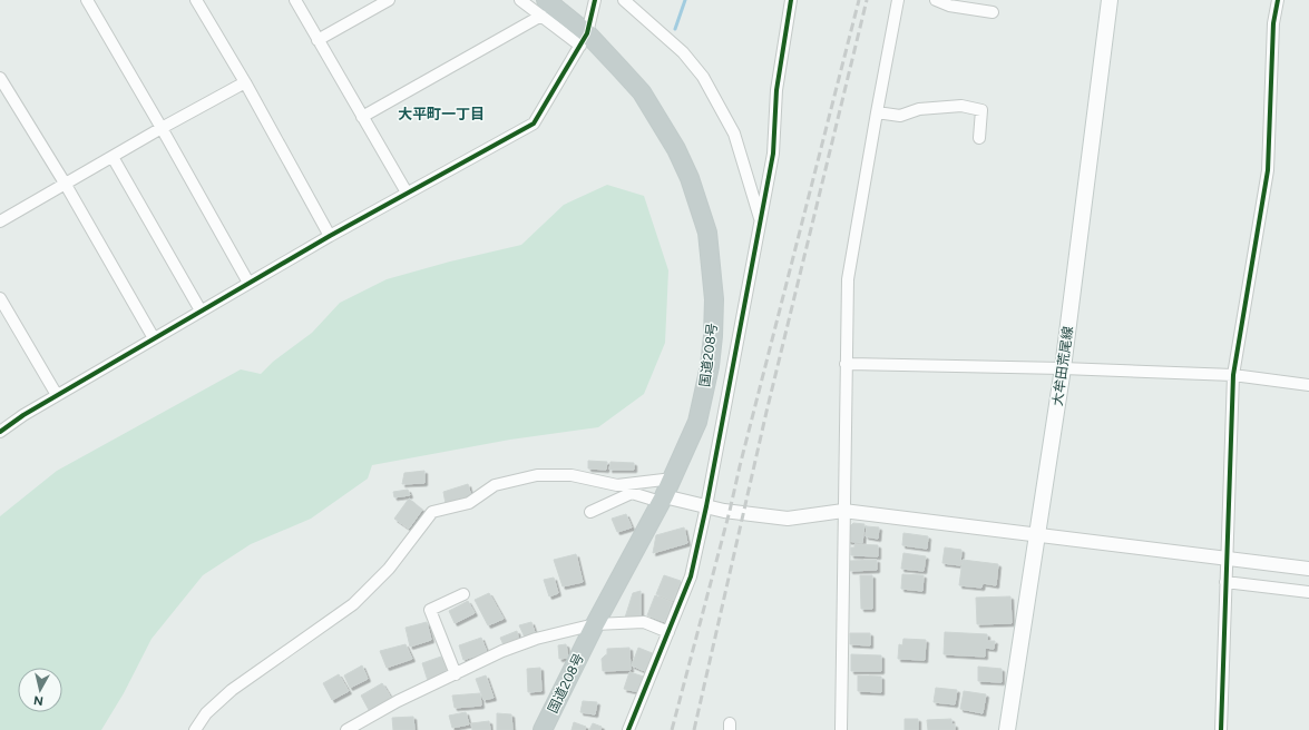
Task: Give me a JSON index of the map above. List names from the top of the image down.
{
  "streets": {
    "highway": ["国道208号"],
    "main road": ["大牟田荒尾線"]
  },
  "districts": ["大平町一丁目"],
  "north": "bottom"
}
